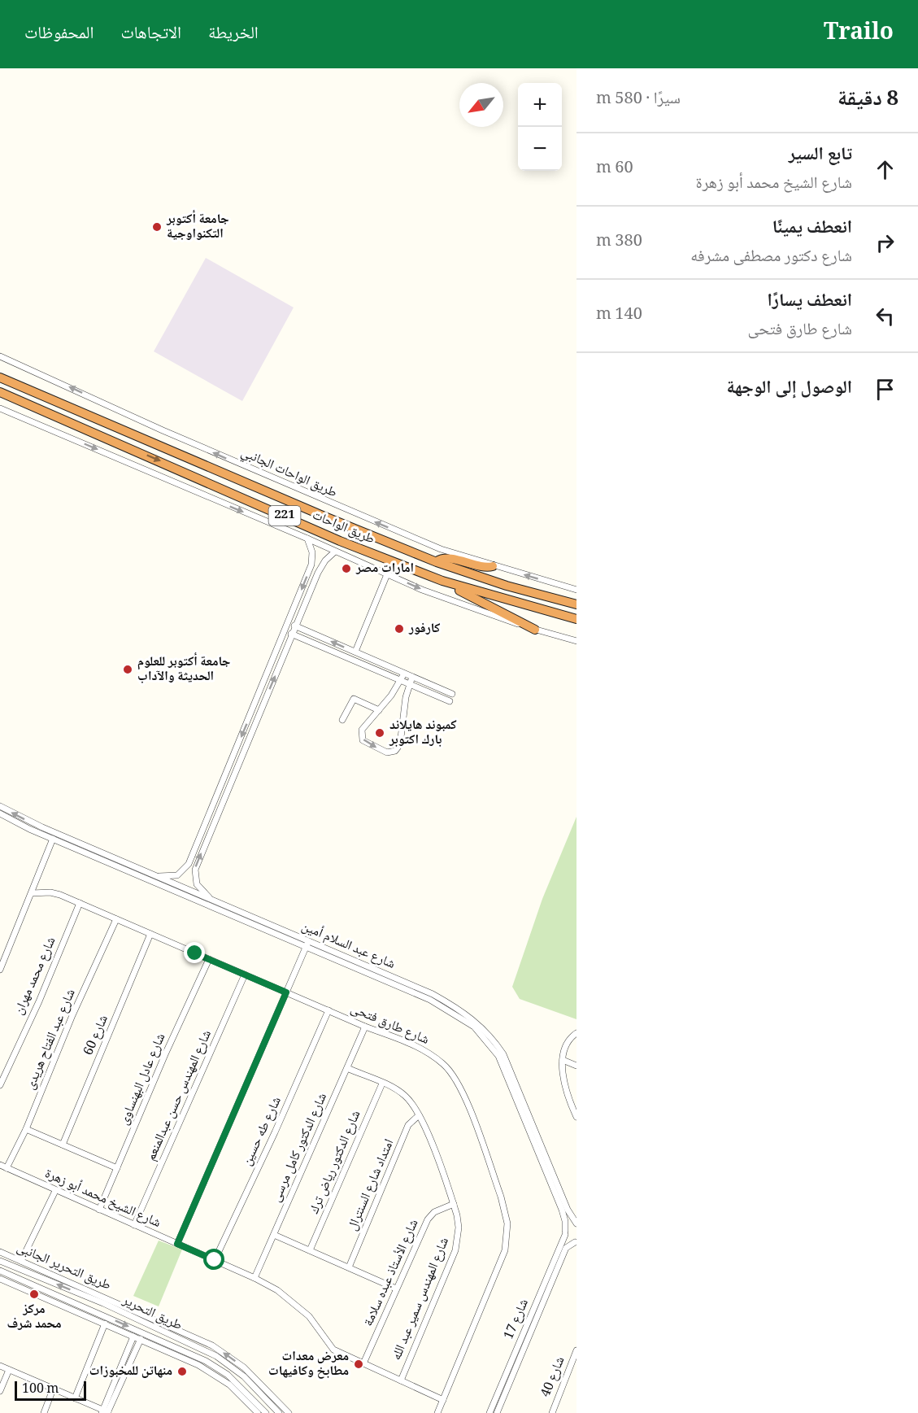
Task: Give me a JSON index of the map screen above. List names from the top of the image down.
{
  "streets": {
    "highway": ["221", "طريق الواحات"],
    "street": [
      "طريق الواحات الجانبي",
      "شارع عبد السلام أمين",
      "شارع محمد مهران",
      "شارع طارق فتحى",
      "شارع 60",
      "شارع عبد الفتاح هريدى",
      "شارع عادل البهنساوى",
      "شارع المهندس حسن عبدالمنعم",
      "شارع طه حسين",
      "شارع الدكتور كامل مرسى",
      "شارع الدكتور رياض ترك",
      "امتداد شارع السنترال",
      "شارع الشيخ محمد أبو زهرة",
      "طريق التحرير الجانبى",
      "شارع الأستاذ عبده سلامة",
      "شارع المهندس سمير عبد الله",
      "طريق التحرير",
      "شارع 17",
      "شارع 40"
    ]
  },
  "crossings": [
    ["شارع عبد السلام أمين", "شارع 17"],
    ["شارع محمد مهران", "شارع طارق فتحى"],
    ["شارع طارق فتحى", "شارع 60"],
    ["شارع طارق فتحى", "شارع عبد الفتاح هريدى"],
    ["شارع طارق فتحى", "شارع عادل البهنساوى"],
    ["شارع طارق فتحى", "شارع المهندس حسن عبدالمنعم"],
    ["شارع طارق فتحى", "شارع طه حسين"],
    ["شارع طارق فتحى", "شارع الدكتور كامل مرسى"],
    ["شارع طارق فتحى", "شارع الشيخ محمد أبو زهرة"],
    ["شارع عبد الفتاح هريدى", "شارع الشيخ محمد أبو زهرة"],
    ["شارع عادل البهنساوى", "شارع الشيخ محمد أبو زهرة"],
    ["شارع المهندس حسن عبدالمنعم", "شارع الشيخ محمد أبو زهرة"],
    ["شارع طه حسين", "شارع الشيخ محمد أبو زهرة"],
    ["شارع الدكتور كامل مرسى", "شارع الشيخ محمد أبو زهرة"],
    ["شارع الدكتور كامل مرسى", "شارع المهندس سمير عبد الله"],
    ["شارع الدكتور رياض ترك", "شارع المهندس سمير عبد الله"],
    ["امتداد شارع السنترال", "شارع المهندس سمير عبد الله"],
    ["شارع الشيخ محمد أبو زهرة", "شارع الأستاذ عبده سلامة"],
    ["شارع الشيخ محمد أبو زهرة", "شارع المهندس سمير عبد الله"],
    ["شارع الأستاذ عبده سلامة", "شارع المهندس سمير عبد الله"]
  ],
  "places": [
    "جامعة أكتوبر التكنواوجية",
    "امارات مصر",
    "كارفور",
    "جامعة أكتوبر للعلوم الحديثة والآداب",
    "كمبوند هايلاند بارك اكتوبر",
    "مركز محمد شرف",
    "معرض معدات مطابخ وكافيهات",
    "منهاتن للمخبوزات"
  ],
  "scale_bar": "100 m",
  "north": "bottom left",
  "page": {
    "header": "Trailo",
    "nav": ["الخريطة", "الاتجاهات", "المحفوظات"],
    "heading": ["8 دقيقة", "سيرًا · 580 m"],
    "map_buttons": ["+", "−"],
    "list": [
      ["تابع السير", "شارع الشيخ محمد أبو زهرة", "60 m"],
      ["انعطف يمينًا", "شارع دكتور مصطفى مشرفه", "380 m"],
      ["انعطف يسارًا", "شارع طارق فتحى", "140 m"],
      "الوصول إلى الوجهة"
    ],
    "scale": "100 m"
  }
}
